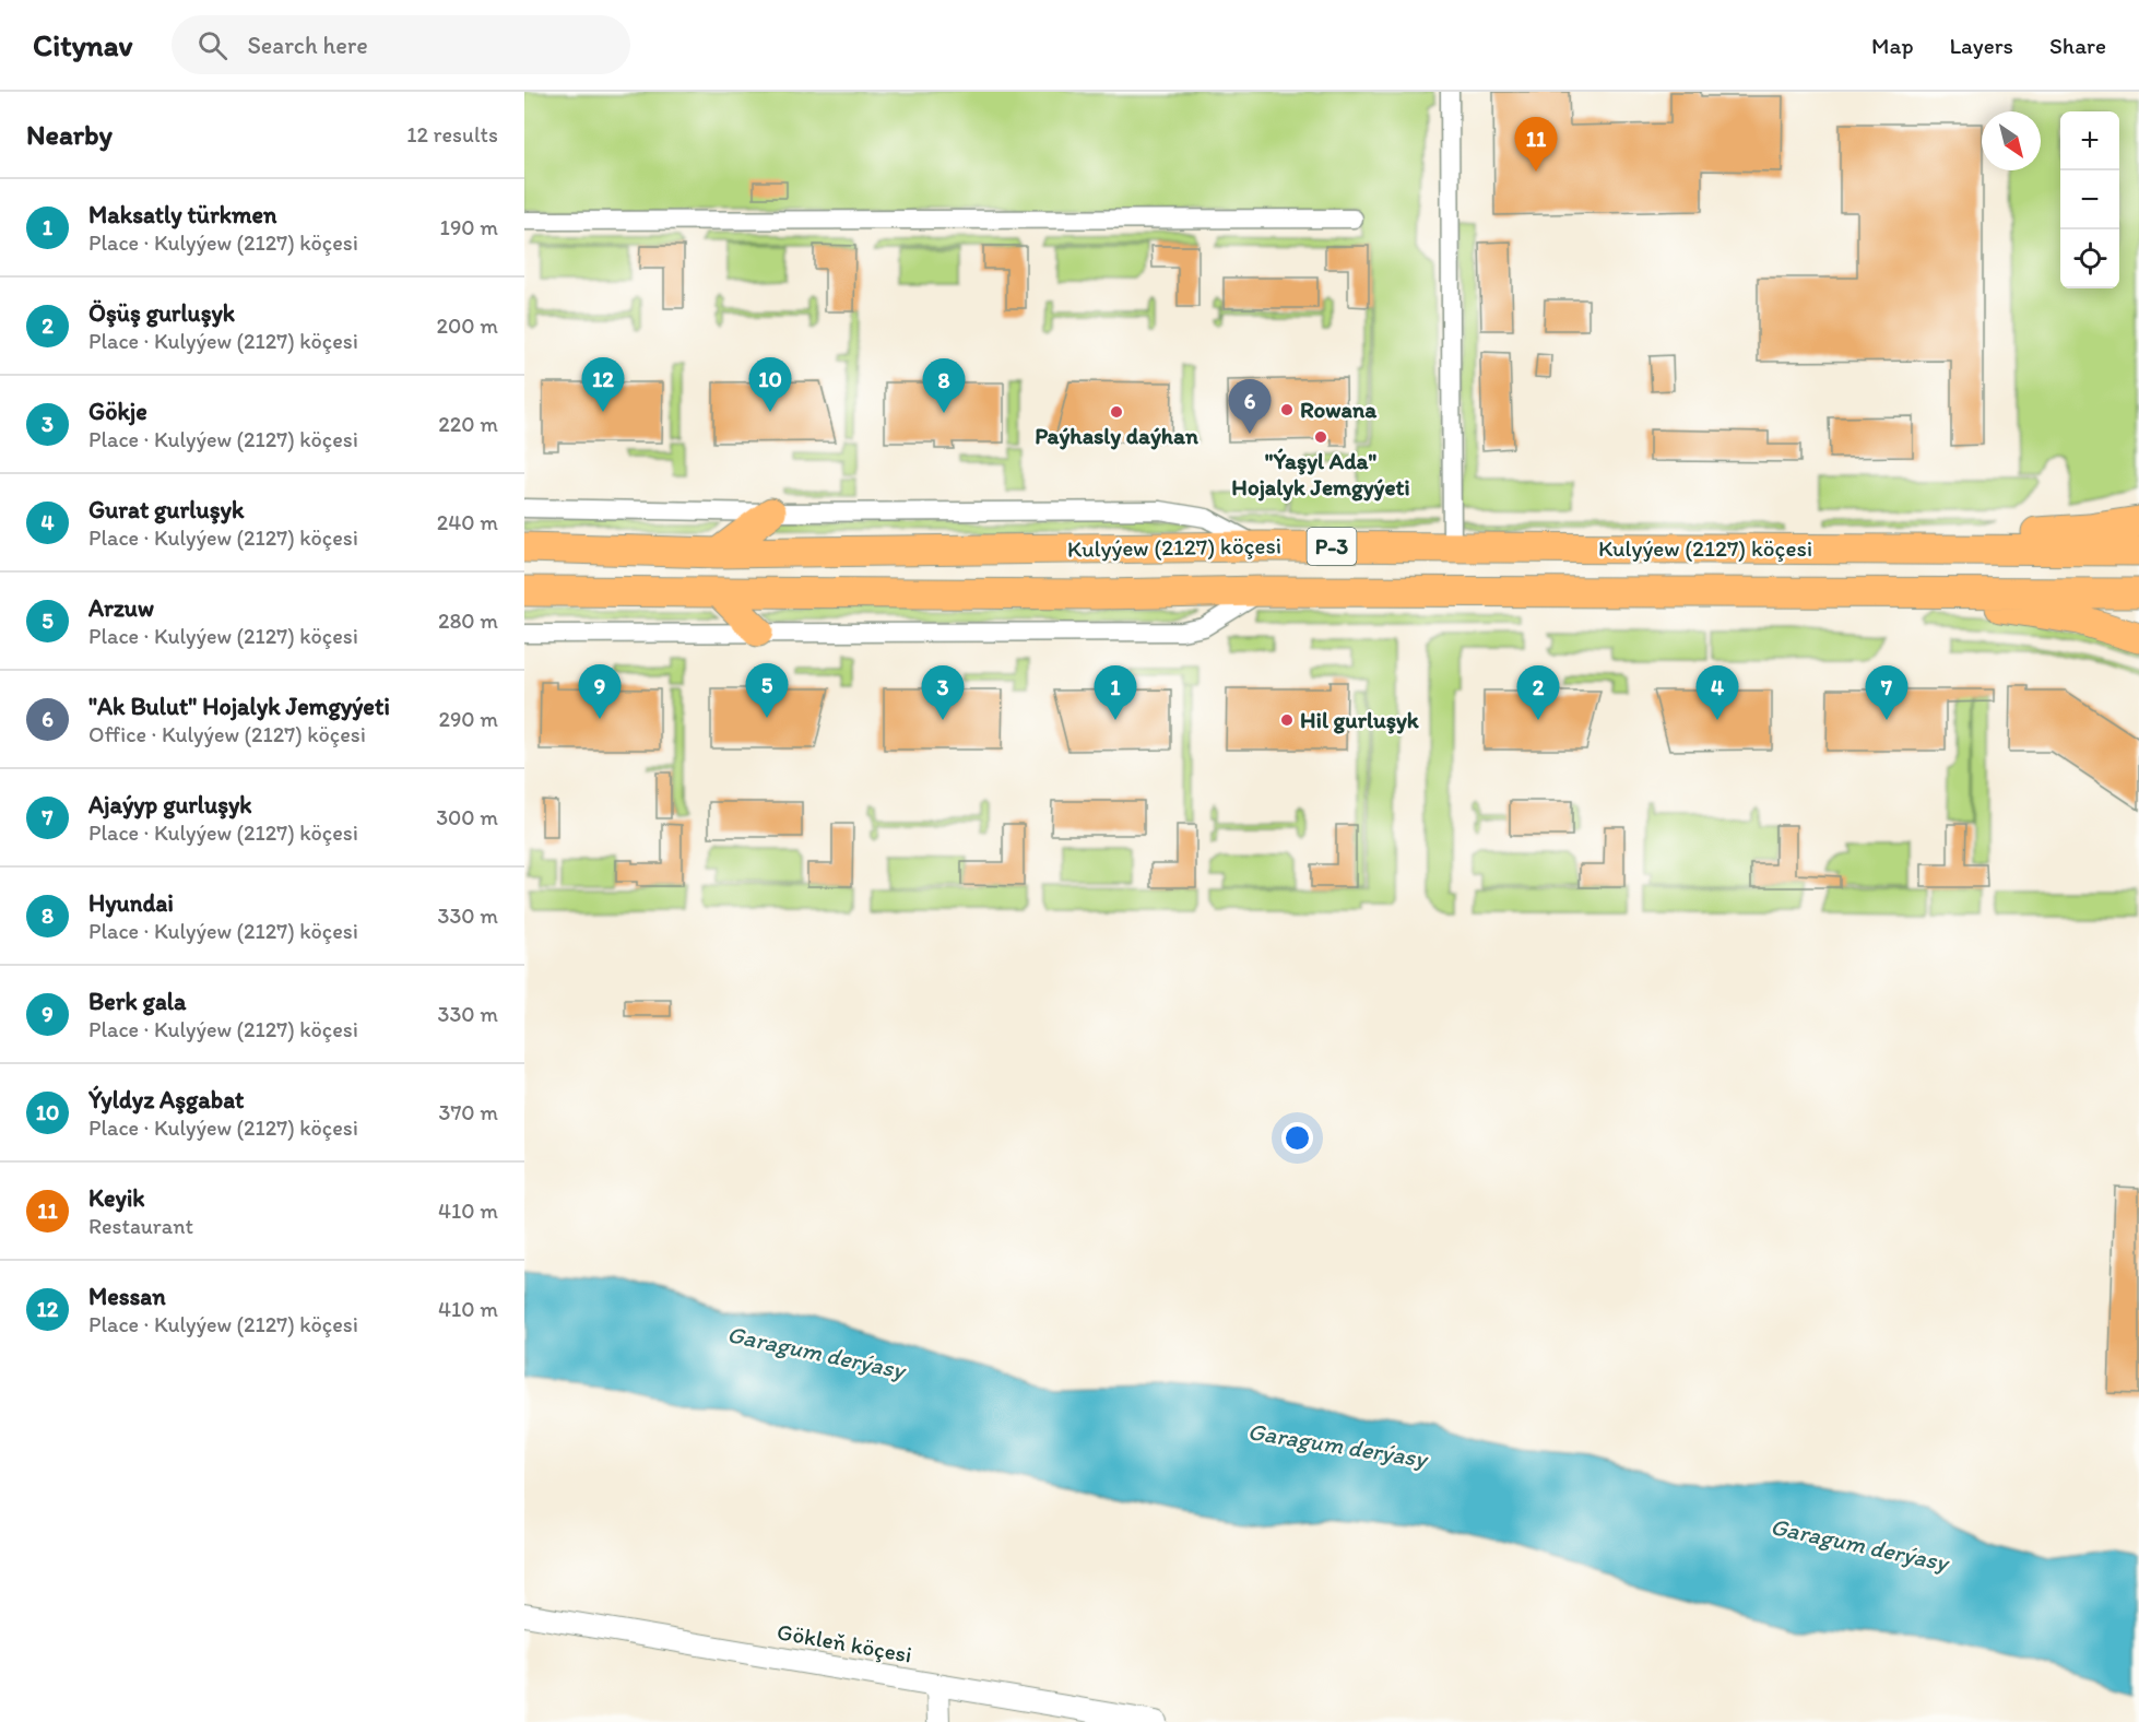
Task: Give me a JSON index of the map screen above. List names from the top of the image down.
{
  "streets": {
    "highway": ["P-3", "Kulyýew (2127) köçesi"],
    "street": ["Gökleň köçesi"]
  },
  "water": ["Garagum derýasy"],
  "places": [
    "Rowana",
    "Paýhasly daýhan",
    "\"Ýaşyl Ada\" Hojalyk Jemgyýeti",
    "Hil gurluşyk"
  ],
  "north": "bottom right",
  "page": {
    "header": "Citynav",
    "search": "Search here",
    "nav": ["Map", "Layers", "Share"],
    "heading": ["Nearby", "12 results"],
    "map_buttons": ["+", "−"],
    "pins": [
      "11",
      "10",
      "12",
      "8",
      "6",
      "5",
      "9",
      "1",
      "2",
      "3",
      "4",
      "7"
    ],
    "list": [
      {
        "mark": "1",
        "name": "Maksatly türkmen",
        "note": "Place · Kulyýew (2127) köçesi",
        "value": "190 m"
      },
      {
        "mark": "2",
        "name": "Öşüş gurluşyk",
        "note": "Place · Kulyýew (2127) köçesi",
        "value": "200 m"
      },
      {
        "mark": "3",
        "name": "Gökje",
        "note": "Place · Kulyýew (2127) köçesi",
        "value": "220 m"
      },
      {
        "mark": "4",
        "name": "Gurat gurluşyk",
        "note": "Place · Kulyýew (2127) köçesi",
        "value": "240 m"
      },
      {
        "mark": "5",
        "name": "Arzuw",
        "note": "Place · Kulyýew (2127) köçesi",
        "value": "280 m"
      },
      {
        "mark": "6",
        "name": "\"Ak Bulut\" Hojalyk Jemgyýeti",
        "note": "Office · Kulyýew (2127) köçesi",
        "value": "290 m"
      },
      {
        "mark": "7",
        "name": "Ajaýyp gurluşyk",
        "note": "Place · Kulyýew (2127) köçesi",
        "value": "300 m"
      },
      {
        "mark": "8",
        "name": "Hyundai",
        "note": "Place · Kulyýew (2127) köçesi",
        "value": "330 m"
      },
      {
        "mark": "9",
        "name": "Berk gala",
        "note": "Place · Kulyýew (2127) köçesi",
        "value": "330 m"
      },
      {
        "mark": "10",
        "name": "Ýyldyz Aşgabat",
        "note": "Place · Kulyýew (2127) köçesi",
        "value": "370 m"
      },
      {
        "mark": "11",
        "name": "Keyik",
        "note": "Restaurant",
        "value": "410 m"
      },
      {
        "mark": "12",
        "name": "Messan",
        "note": "Place · Kulyýew (2127) köçesi",
        "value": "410 m"
      }
    ]
  }
}
